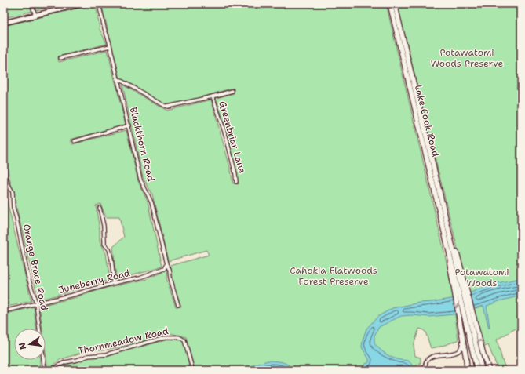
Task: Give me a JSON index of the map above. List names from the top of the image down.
{
  "streets": {
    "main road": ["Lake Cook Road"],
    "street": [
      "Greenbriar Lane",
      "Blackthorn Road",
      "Orange Brace Road",
      "Juneberry Road",
      "Thornmeadow Road"
    ]
  },
  "crossings": [
    ["Greenbriar Lane", "Blackthorn Road"],
    ["Blackthorn Road", "Juneberry Road"],
    ["Orange Brace Road", "Juneberry Road"]
  ],
  "parks": ["Potawatomi Woods Preserve", "Cahokia Flatwoods Forest Preserve", "Potawatomi Woods"],
  "north": "left"
}
